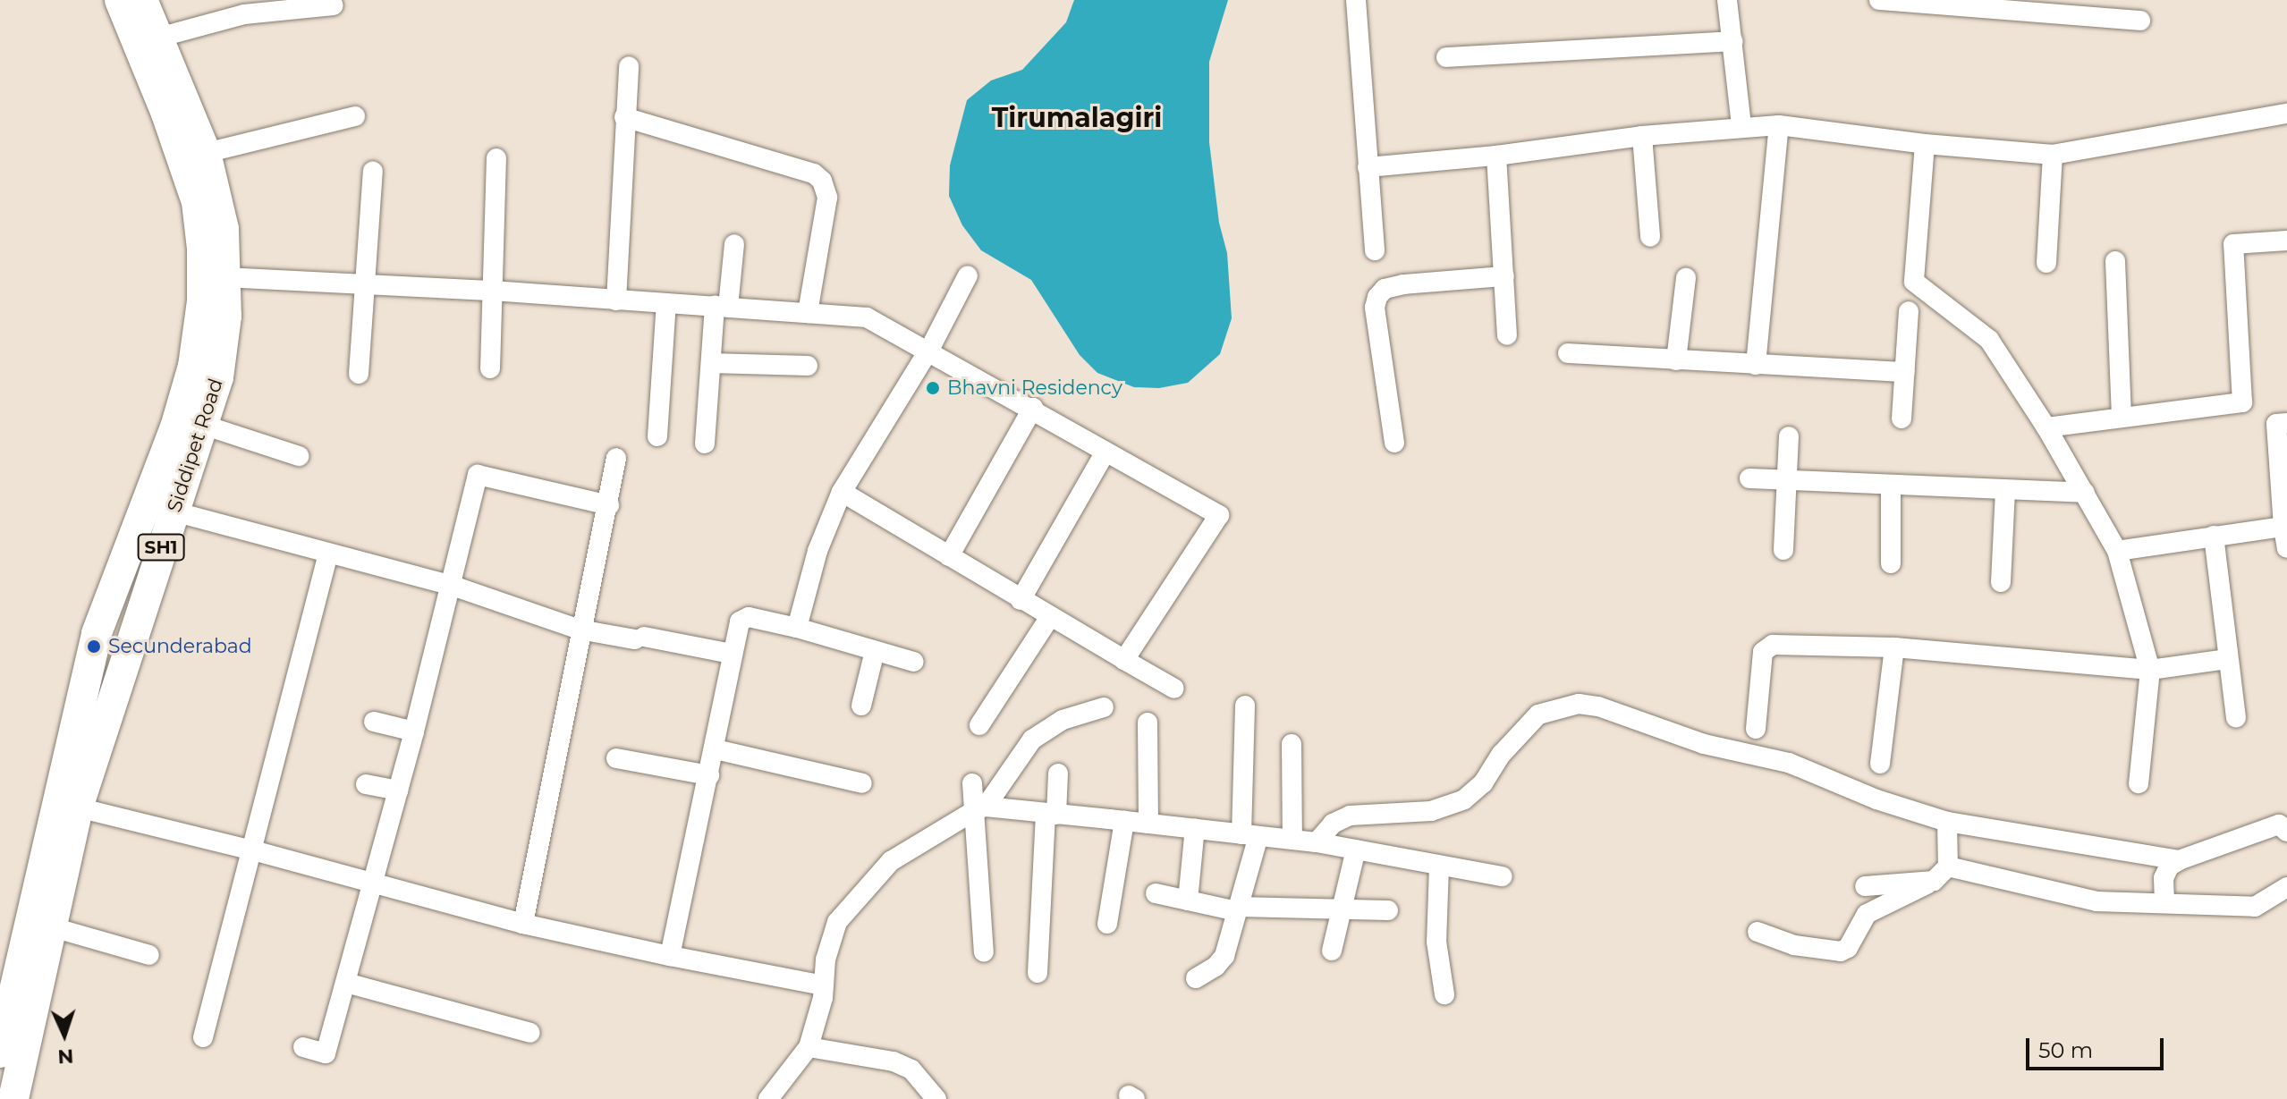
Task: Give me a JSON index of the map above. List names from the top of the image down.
{
  "streets": {
    "main road": ["Siddipet Road", "SH1"]
  },
  "districts": ["Tirumalagiri"],
  "places": ["Bhavni Residency", "Secunderabad"],
  "scale_bar": "50 m",
  "north": "bottom"
}
